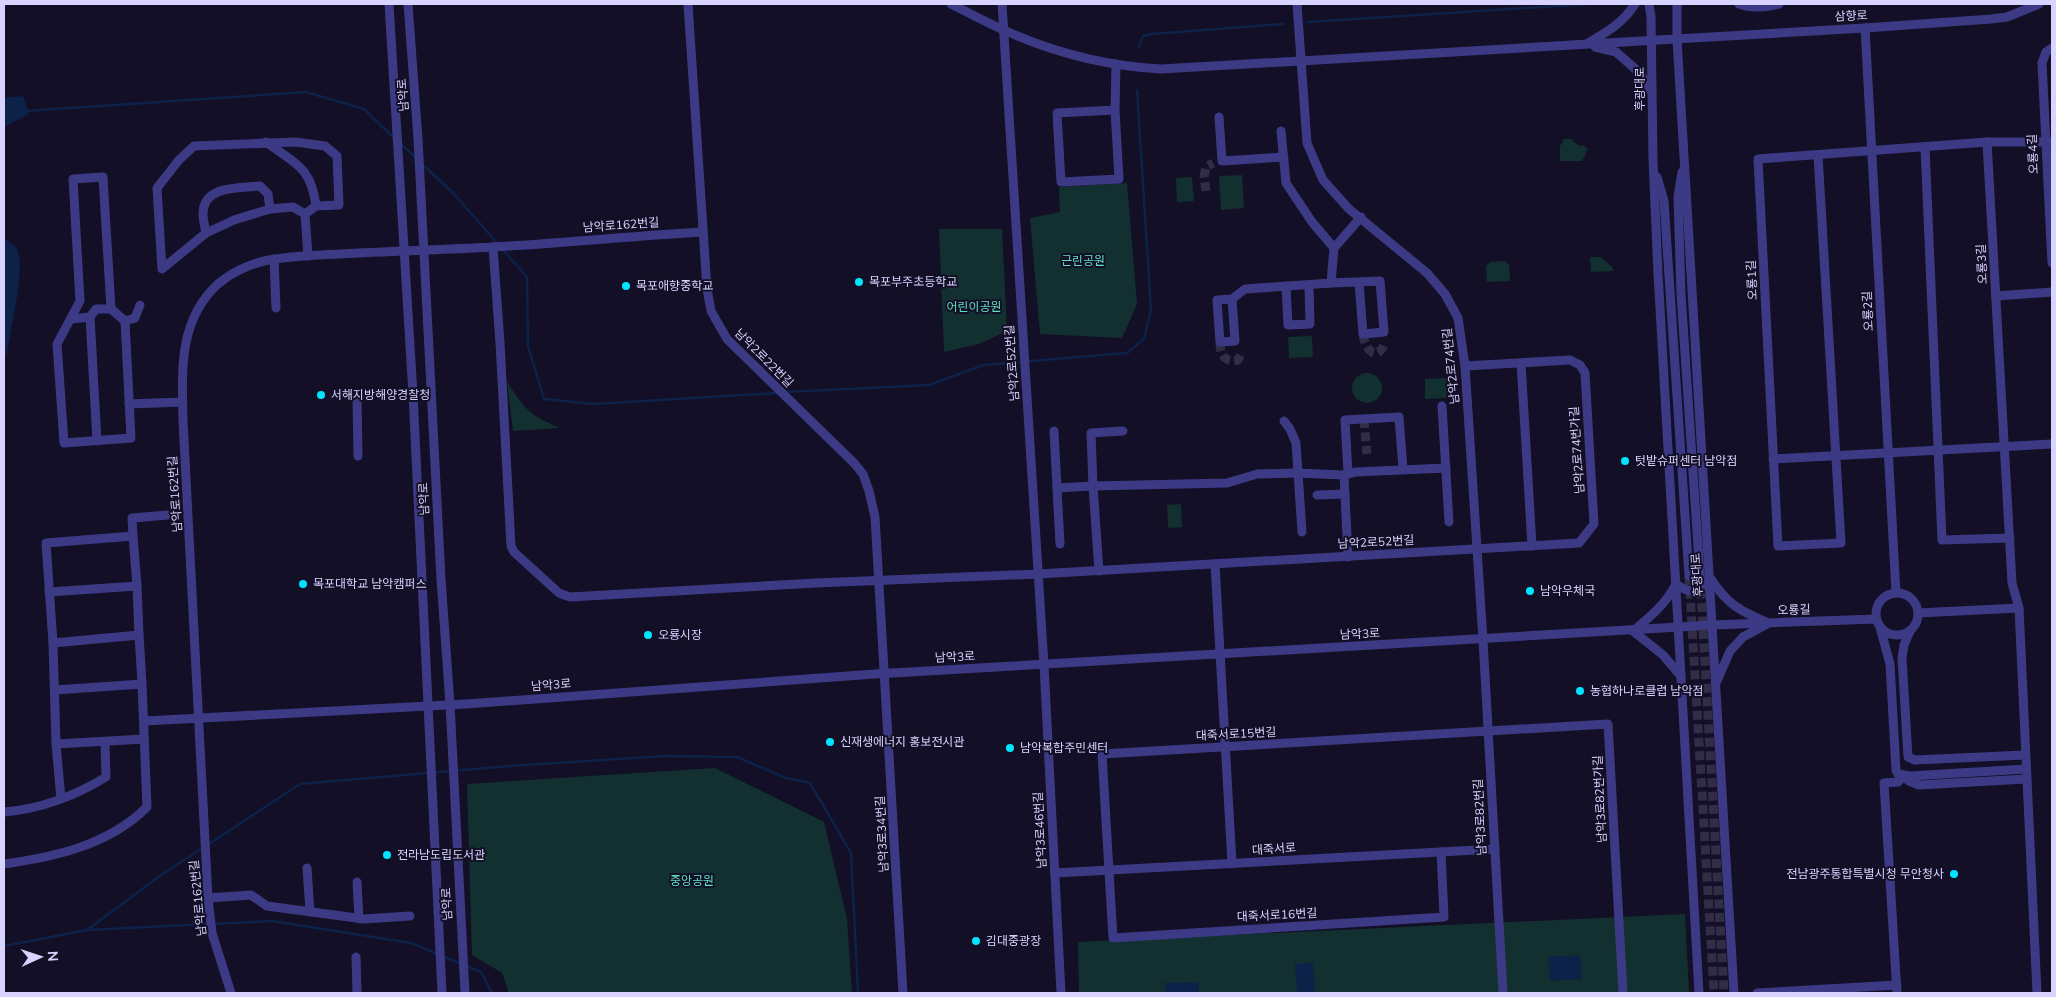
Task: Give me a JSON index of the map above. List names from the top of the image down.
{
  "streets": {
    "street": [
      "삼향로",
      "후광대로",
      "남악로",
      "오룡4길",
      "남악로162번길",
      "오룡3길",
      "오룡1길",
      "오룡2길",
      "남악2로22번길",
      "남악2로52번길",
      "남악2로74번길",
      "남악2로74번가길",
      "오룡길",
      "남악3로",
      "대죽서로15번길",
      "남악3로82번가길",
      "남악3로82번길",
      "남악3로46번길",
      "남악3로34번길",
      "대죽서로",
      "대죽서로16번길"
    ]
  },
  "crossings": [
    ["삼향로", "후광대로"],
    ["삼향로", "오룡2길"],
    ["삼향로", "남악2로52번길"],
    ["삼향로", "남악2로74번길"],
    ["후광대로", "오룡길"],
    ["후광대로", "남악3로"],
    ["남악로", "남악로162번길"],
    ["남악로", "남악3로"],
    ["남악로162번길", "남악2로22번길"],
    ["남악로162번길", "남악3로"],
    ["오룡1길", "오룡2길"],
    ["오룡2길", "오룡길"],
    ["남악2로22번길", "남악3로"],
    ["남악2로22번길", "남악3로34번길"],
    ["남악2로52번길", "남악2로74번길"],
    ["남악2로52번길", "남악2로74번가길"],
    ["남악2로52번길", "남악3로"],
    ["남악2로52번길", "남악3로46번길"],
    ["남악2로74번길", "남악2로74번가길"],
    ["남악2로74번길", "남악3로"],
    ["남악2로74번길", "남악3로82번길"],
    ["오룡길", "남악3로"],
    ["남악3로", "남악3로82번길"],
    ["남악3로", "남악3로46번길"],
    ["남악3로", "남악3로34번길"],
    ["대죽서로15번길", "남악3로82번가길"],
    ["대죽서로15번길", "남악3로82번길"],
    ["대죽서로15번길", "대죽서로"],
    ["대죽서로15번길", "대죽서로16번길"],
    ["남악3로82번가길", "남악3로82번길"],
    ["남악3로82번길", "대죽서로"],
    ["남악3로46번길", "대죽서로"],
    ["대죽서로", "대죽서로16번길"]
  ],
  "parks": ["근린공원", "어린이공원", "중앙공원"],
  "places": [
    "목포부주초등학교",
    "목포애향중학교",
    "서해지방해양경찰청",
    "텃밭슈퍼센터 남악점",
    "목포대학교 남악캠퍼스",
    "남악우체국",
    "오룡시장",
    "농협하나로클럽 남악점",
    "신재생에너지 홍보전시관",
    "남악복합주민센터",
    "전라남도립도서관",
    "전남광주통합특별시청 무안청사",
    "김대중광장"
  ],
  "north": "right"
}
